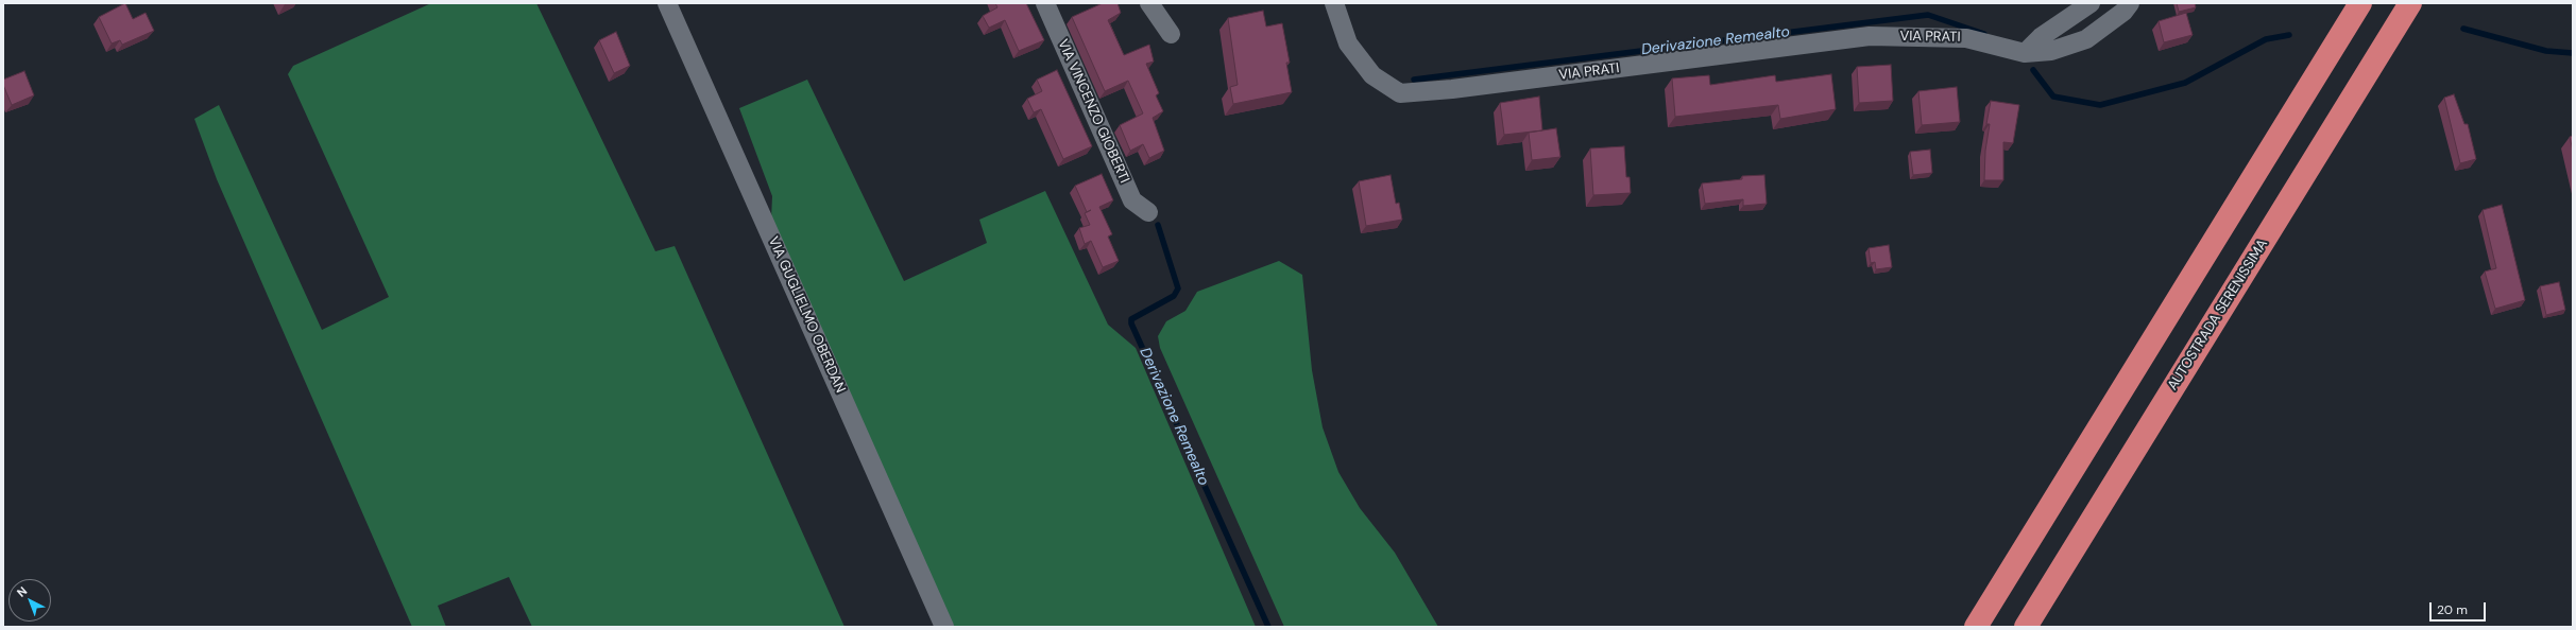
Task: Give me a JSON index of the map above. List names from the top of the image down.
{
  "streets": {
    "highway": ["AUTOSTRADA SERENISSIMA"],
    "street": ["VIA PRATI", "VIA VINCENZO GIOBERTI", "VIA GUGLIELMO OBERDAN"]
  },
  "water": ["Derivazione Remealto"],
  "scale_bar": "20 m",
  "north": "top left"
}
